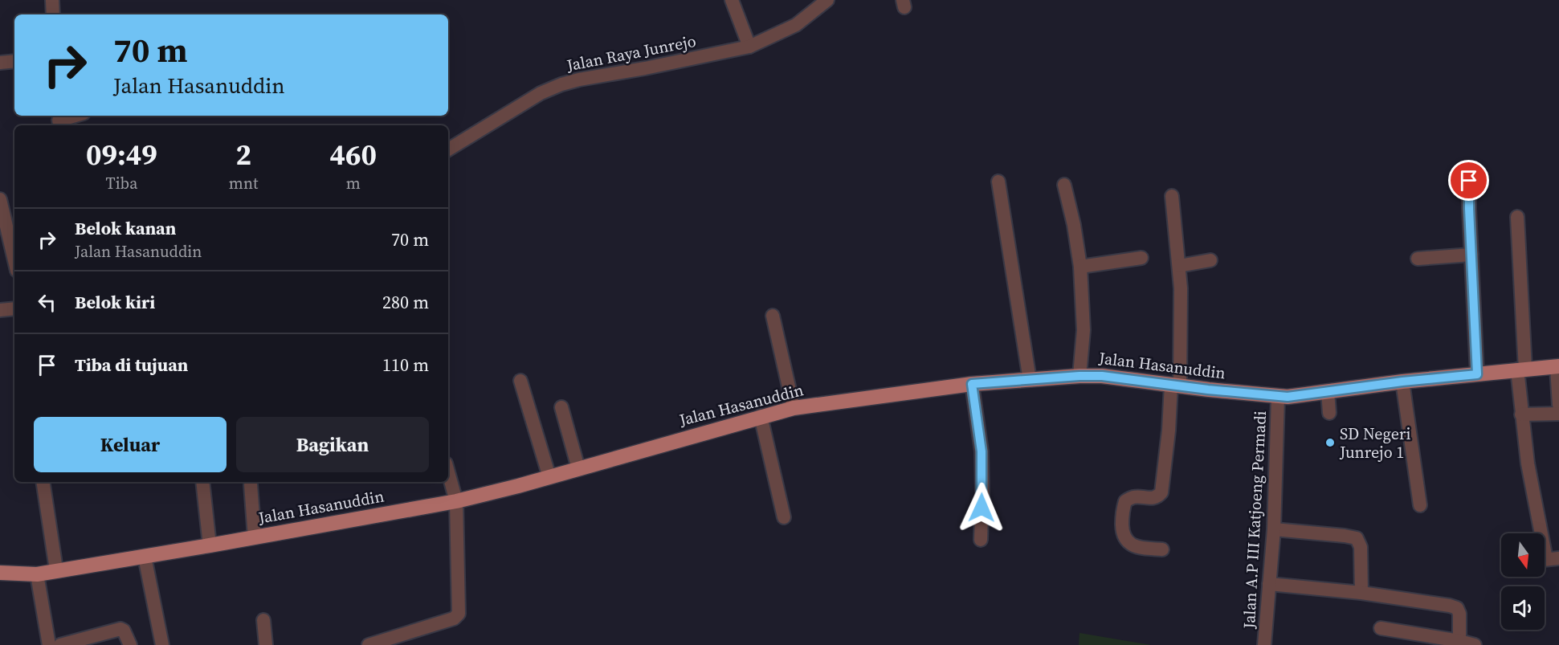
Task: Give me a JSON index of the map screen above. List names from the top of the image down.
{
  "streets": {
    "main road": ["Jalan Hasanuddin"],
    "street": ["Jalan Raya Junrejo", "Jalan A.P III Katjoeng Permadi"]
  },
  "crossings": [
    ["Jalan Hasanuddin", "Jalan A.P III Katjoeng Permadi"]
  ],
  "places": ["SD Negeri Junrejo 1"],
  "north": "bottom",
  "page": {
    "turn": ["70 m", "Jalan Hasanuddin"],
    "eta": [
      "09:49",
      "Tiba",
      "2",
      "mnt",
      "460",
      "m"
    ],
    "list": [
      {
        "name": "Belok kanan",
        "note": "Jalan Hasanuddin",
        "value": "70 m"
      },
      {
        "name": "Belok kiri",
        "value": "280 m"
      },
      {
        "name": "Tiba di tujuan",
        "value": "110 m"
      }
    ],
    "buttons": ["Keluar", "Bagikan"]
  }
}
